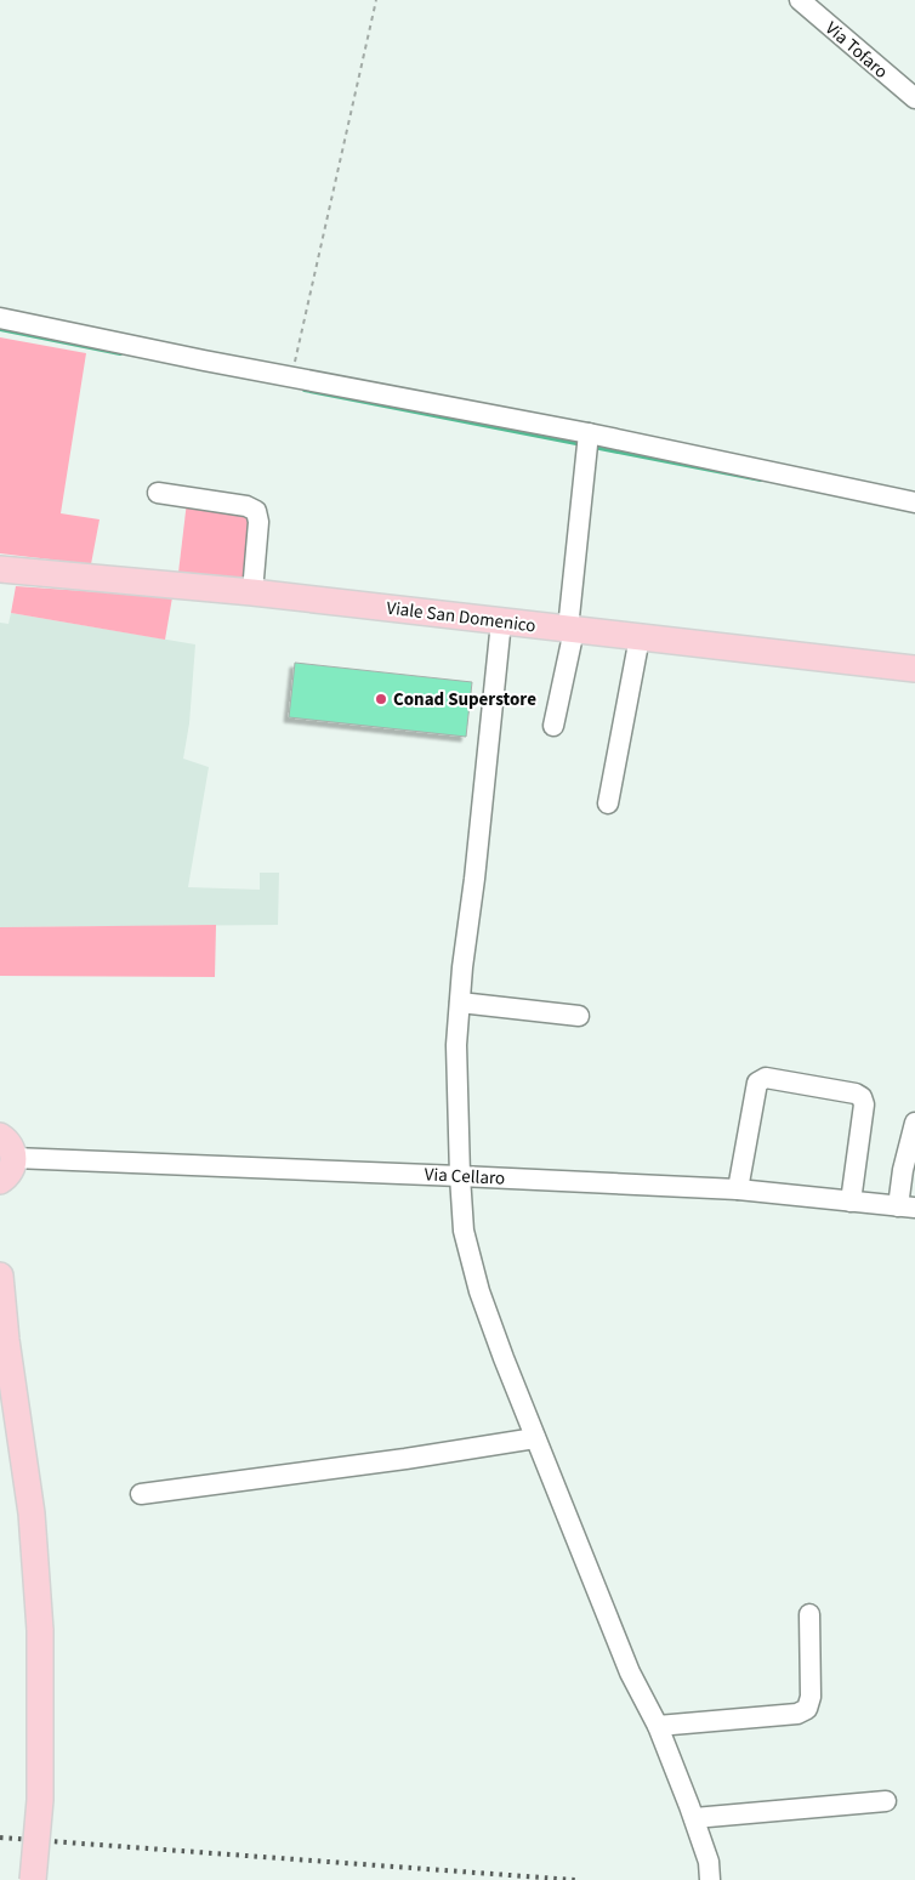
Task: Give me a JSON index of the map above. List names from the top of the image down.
{
  "streets": {
    "main road": ["Viale San Domenico"],
    "street": ["Via Tofaro", "Via Cellaro"]
  },
  "places": ["Conad Superstore"]
}
